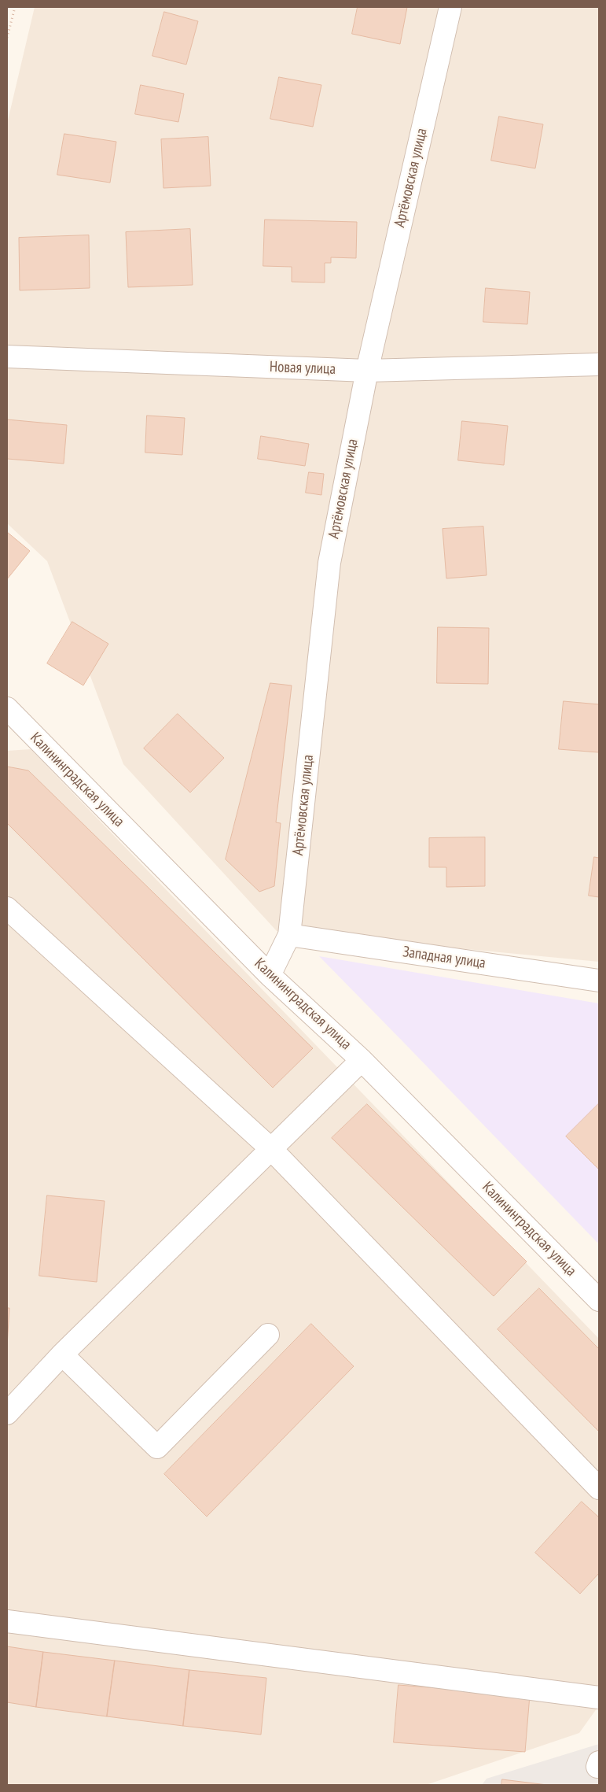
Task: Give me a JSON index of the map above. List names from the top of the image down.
{
  "streets": {
    "street": [
      "Артёмовская улица",
      "Новая улица",
      "Калининградская улица",
      "Западная улица"
    ]
  },
  "crossings": [
    ["Артёмовская улица", "Новая улица"],
    ["Артёмовская улица", "Калининградская улица"],
    ["Артёмовская улица", "Западная улица"]
  ]
}
